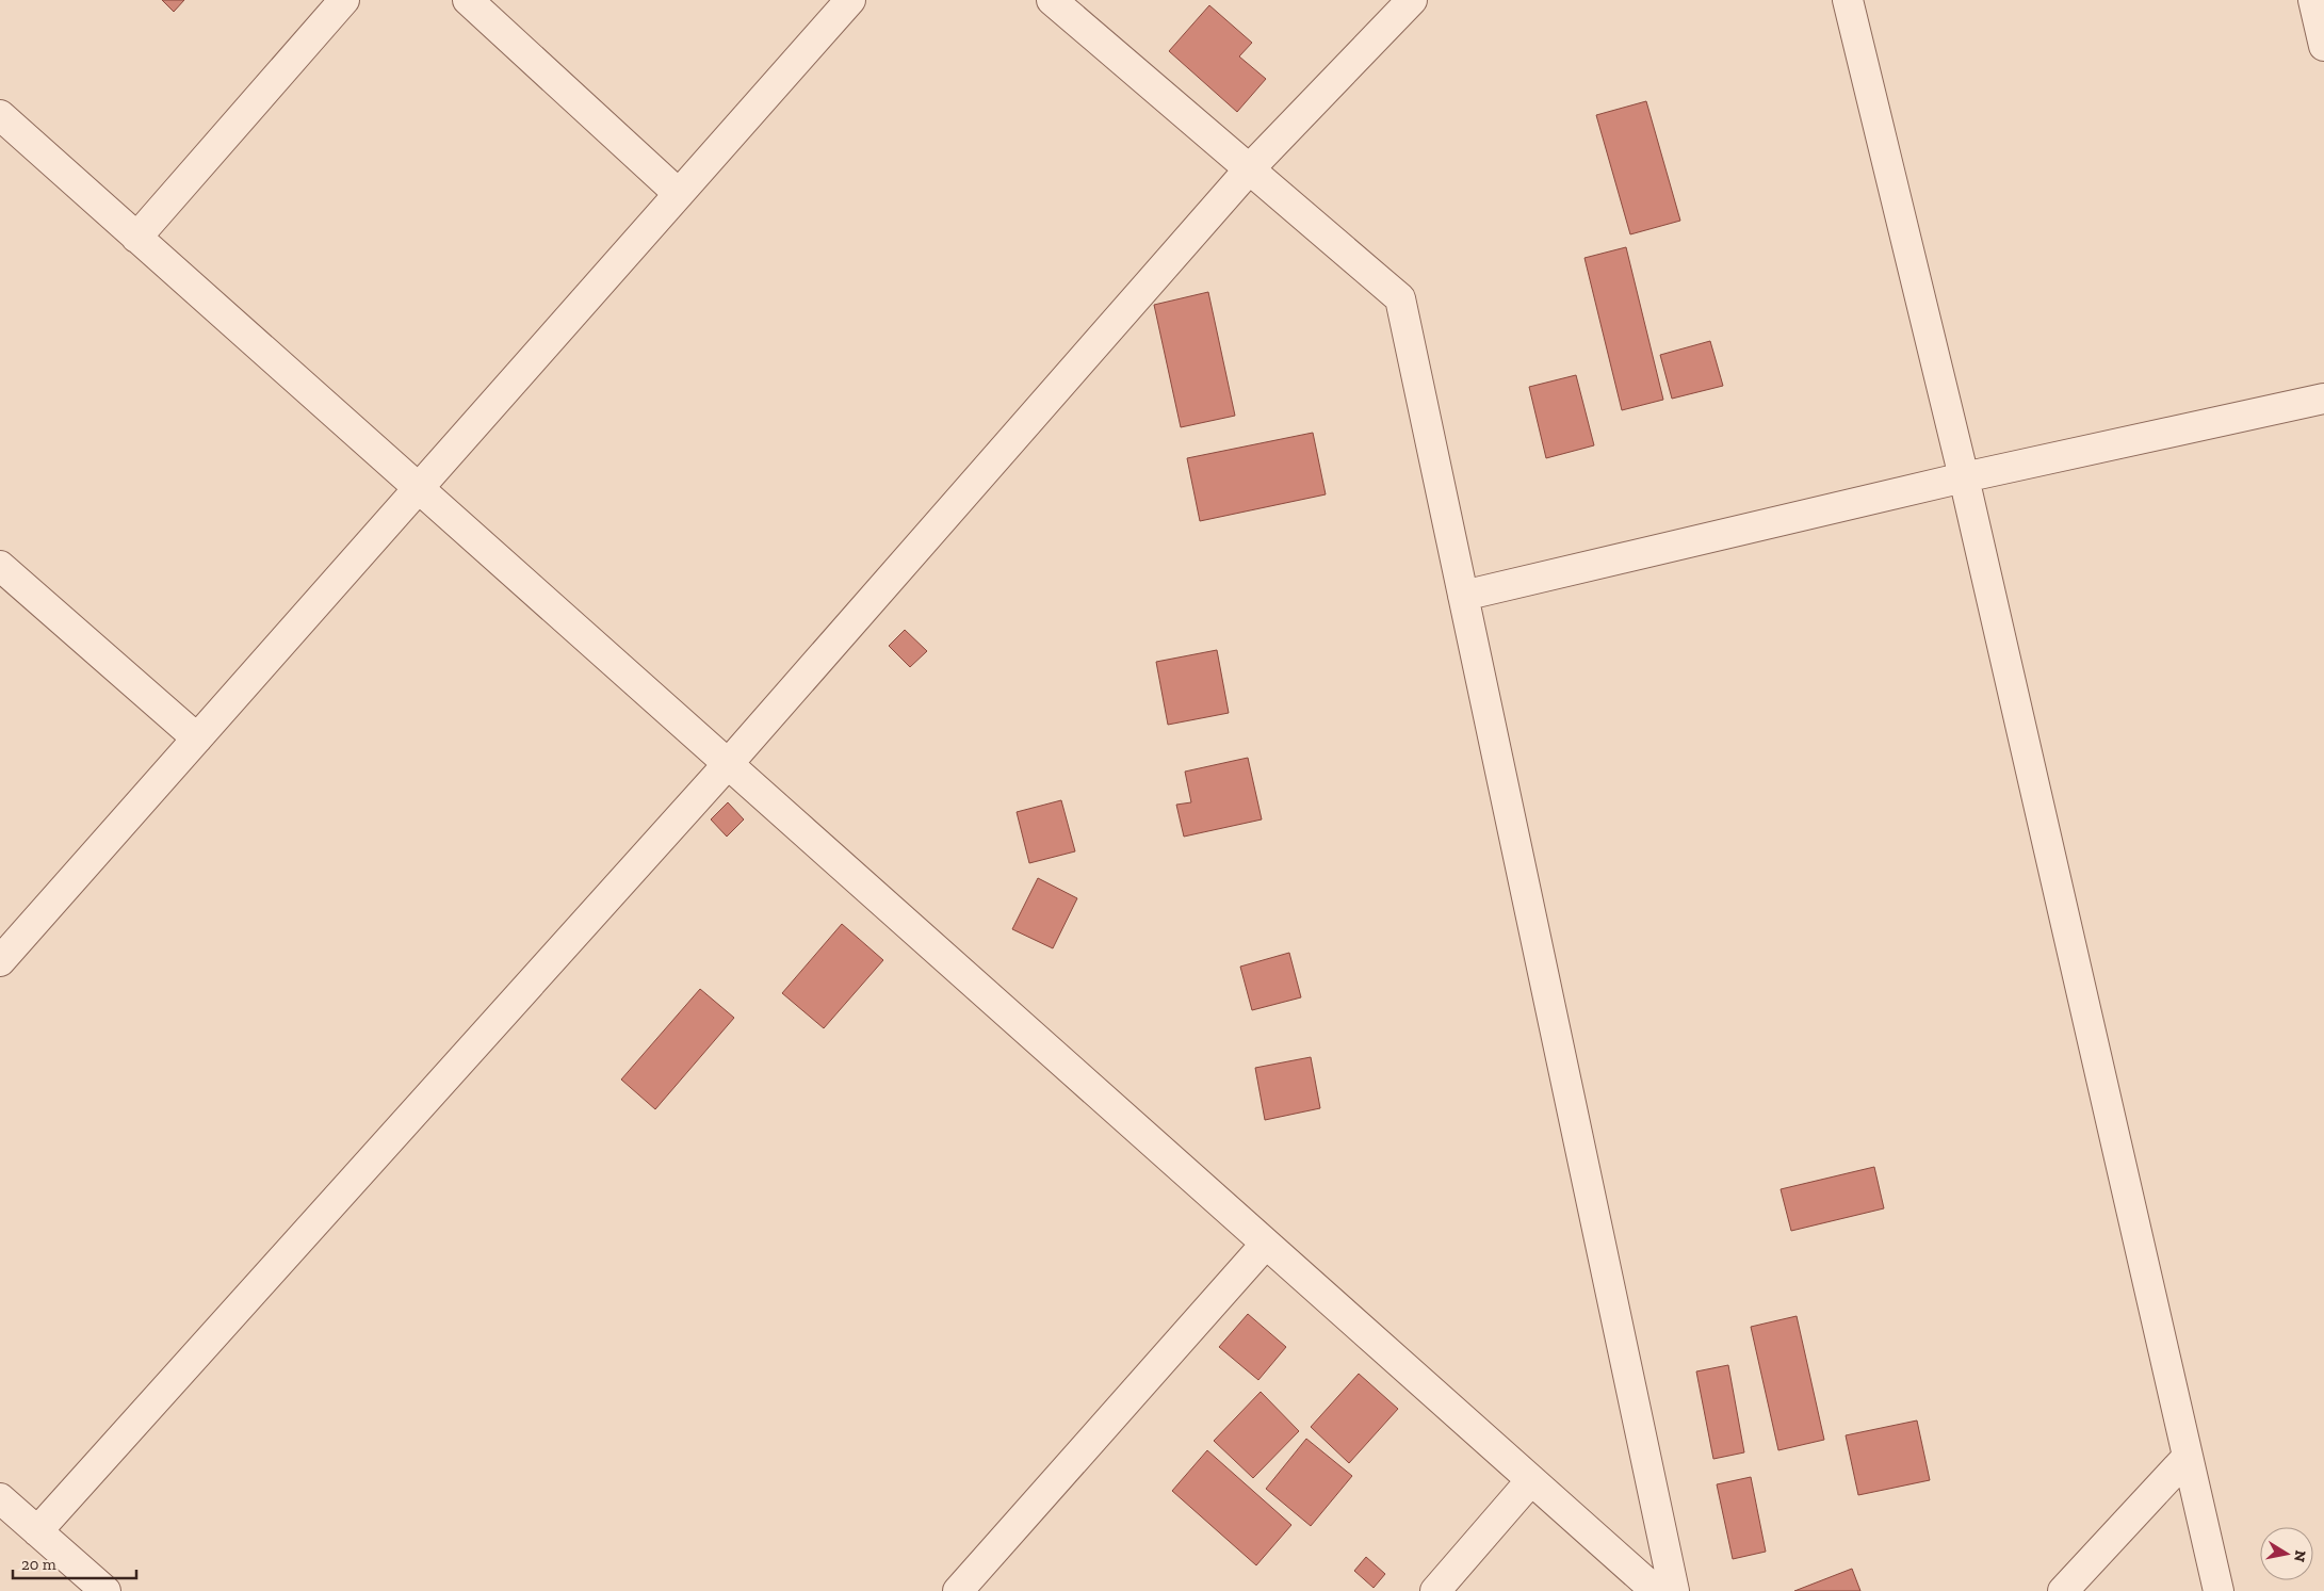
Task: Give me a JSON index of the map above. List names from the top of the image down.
{
  "scale_bar": "20 m",
  "north": "right"
}
